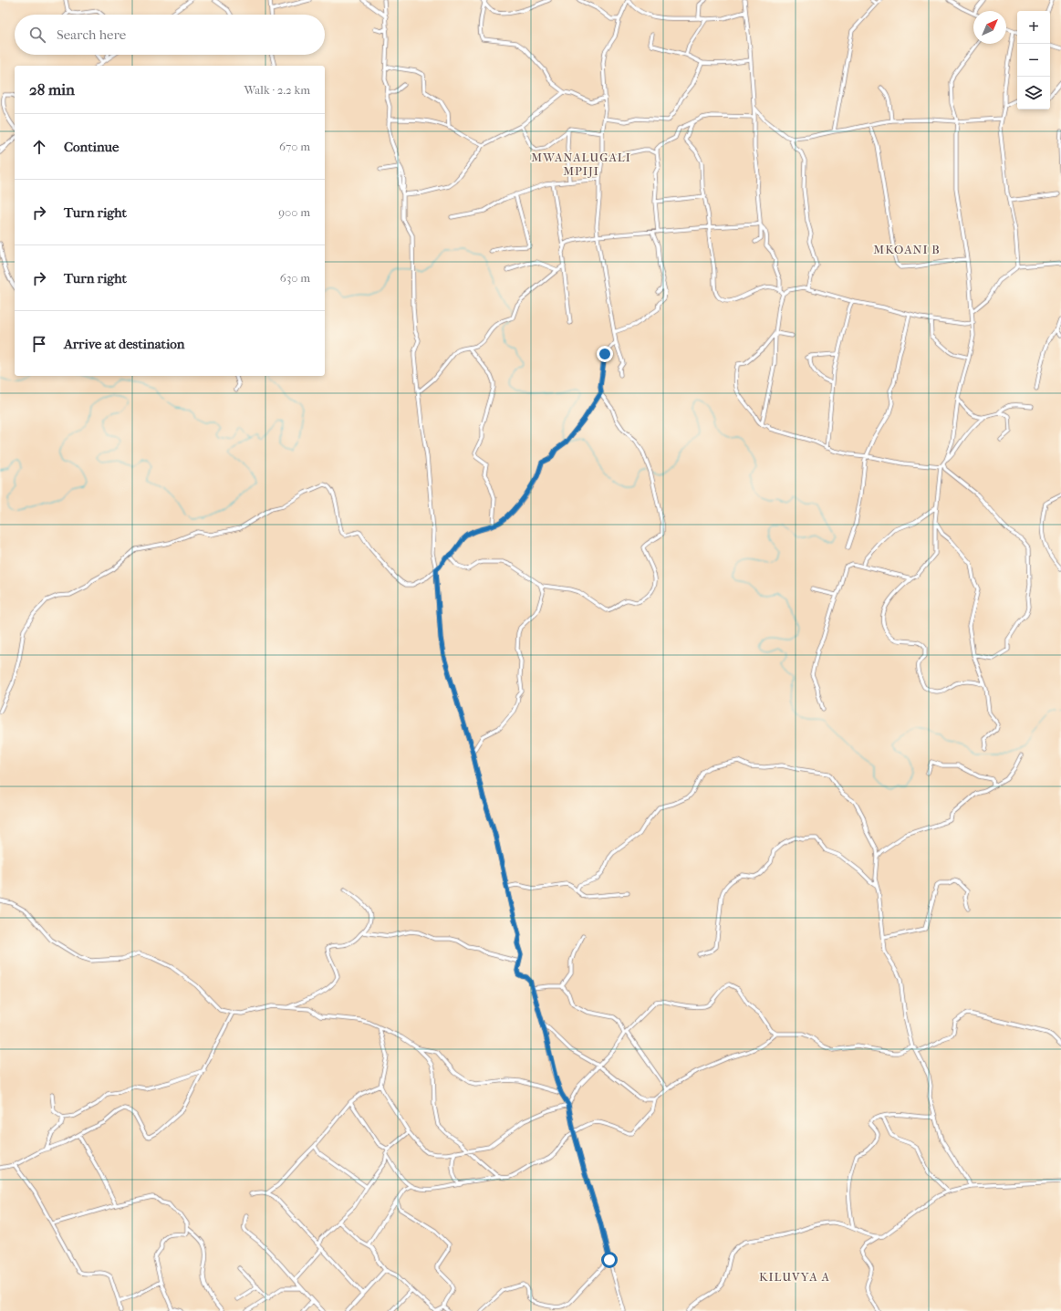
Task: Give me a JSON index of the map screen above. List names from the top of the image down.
{
  "districts": ["MWANALUGALI MPIJI", "MKOANI B", "KILUVYA A"],
  "north": "top right",
  "page": {
    "map_buttons": ["+", "−"],
    "search": "Search here",
    "heading": ["28 min", "Walk · 2.2 km"],
    "list": [
      ["Continue", "670 m"],
      ["Turn right", "900 m"],
      ["Turn right", "630 m"],
      "Arrive at destination"
    ]
  }
}
